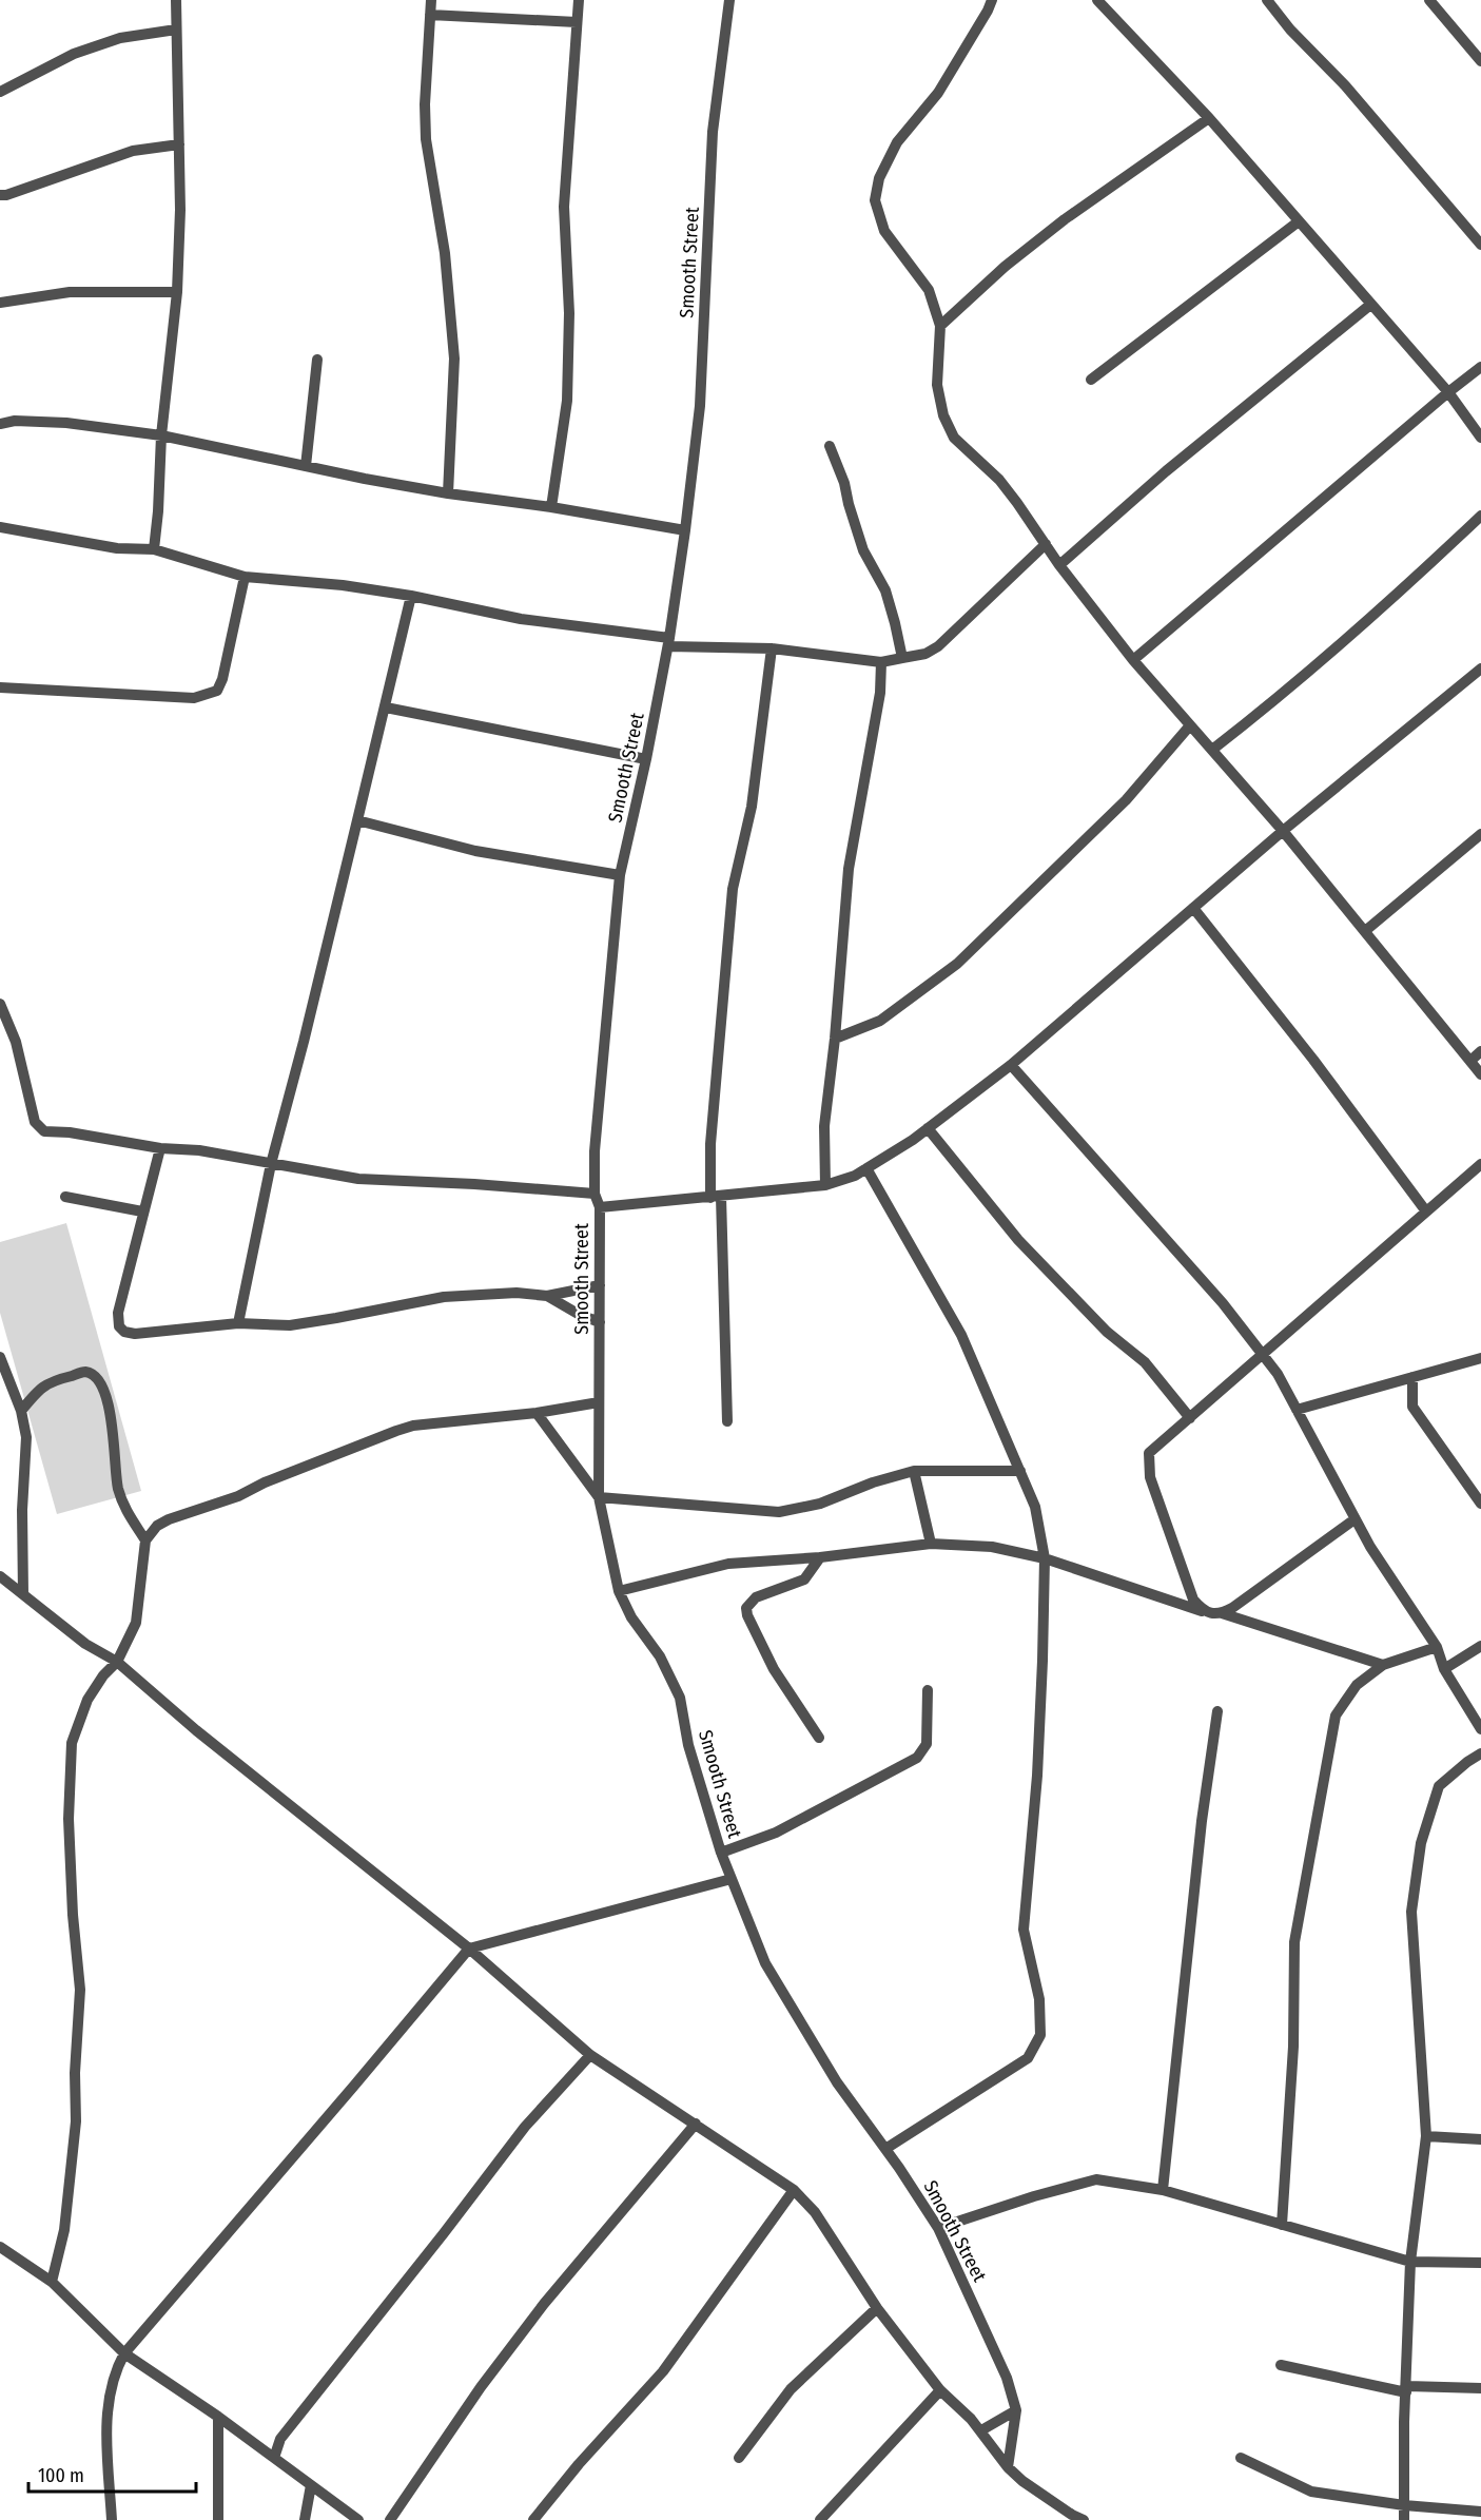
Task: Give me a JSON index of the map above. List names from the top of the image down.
{
  "streets": {
    "street": ["Smooth Street"]
  },
  "scale_bar": "100 m"
}
